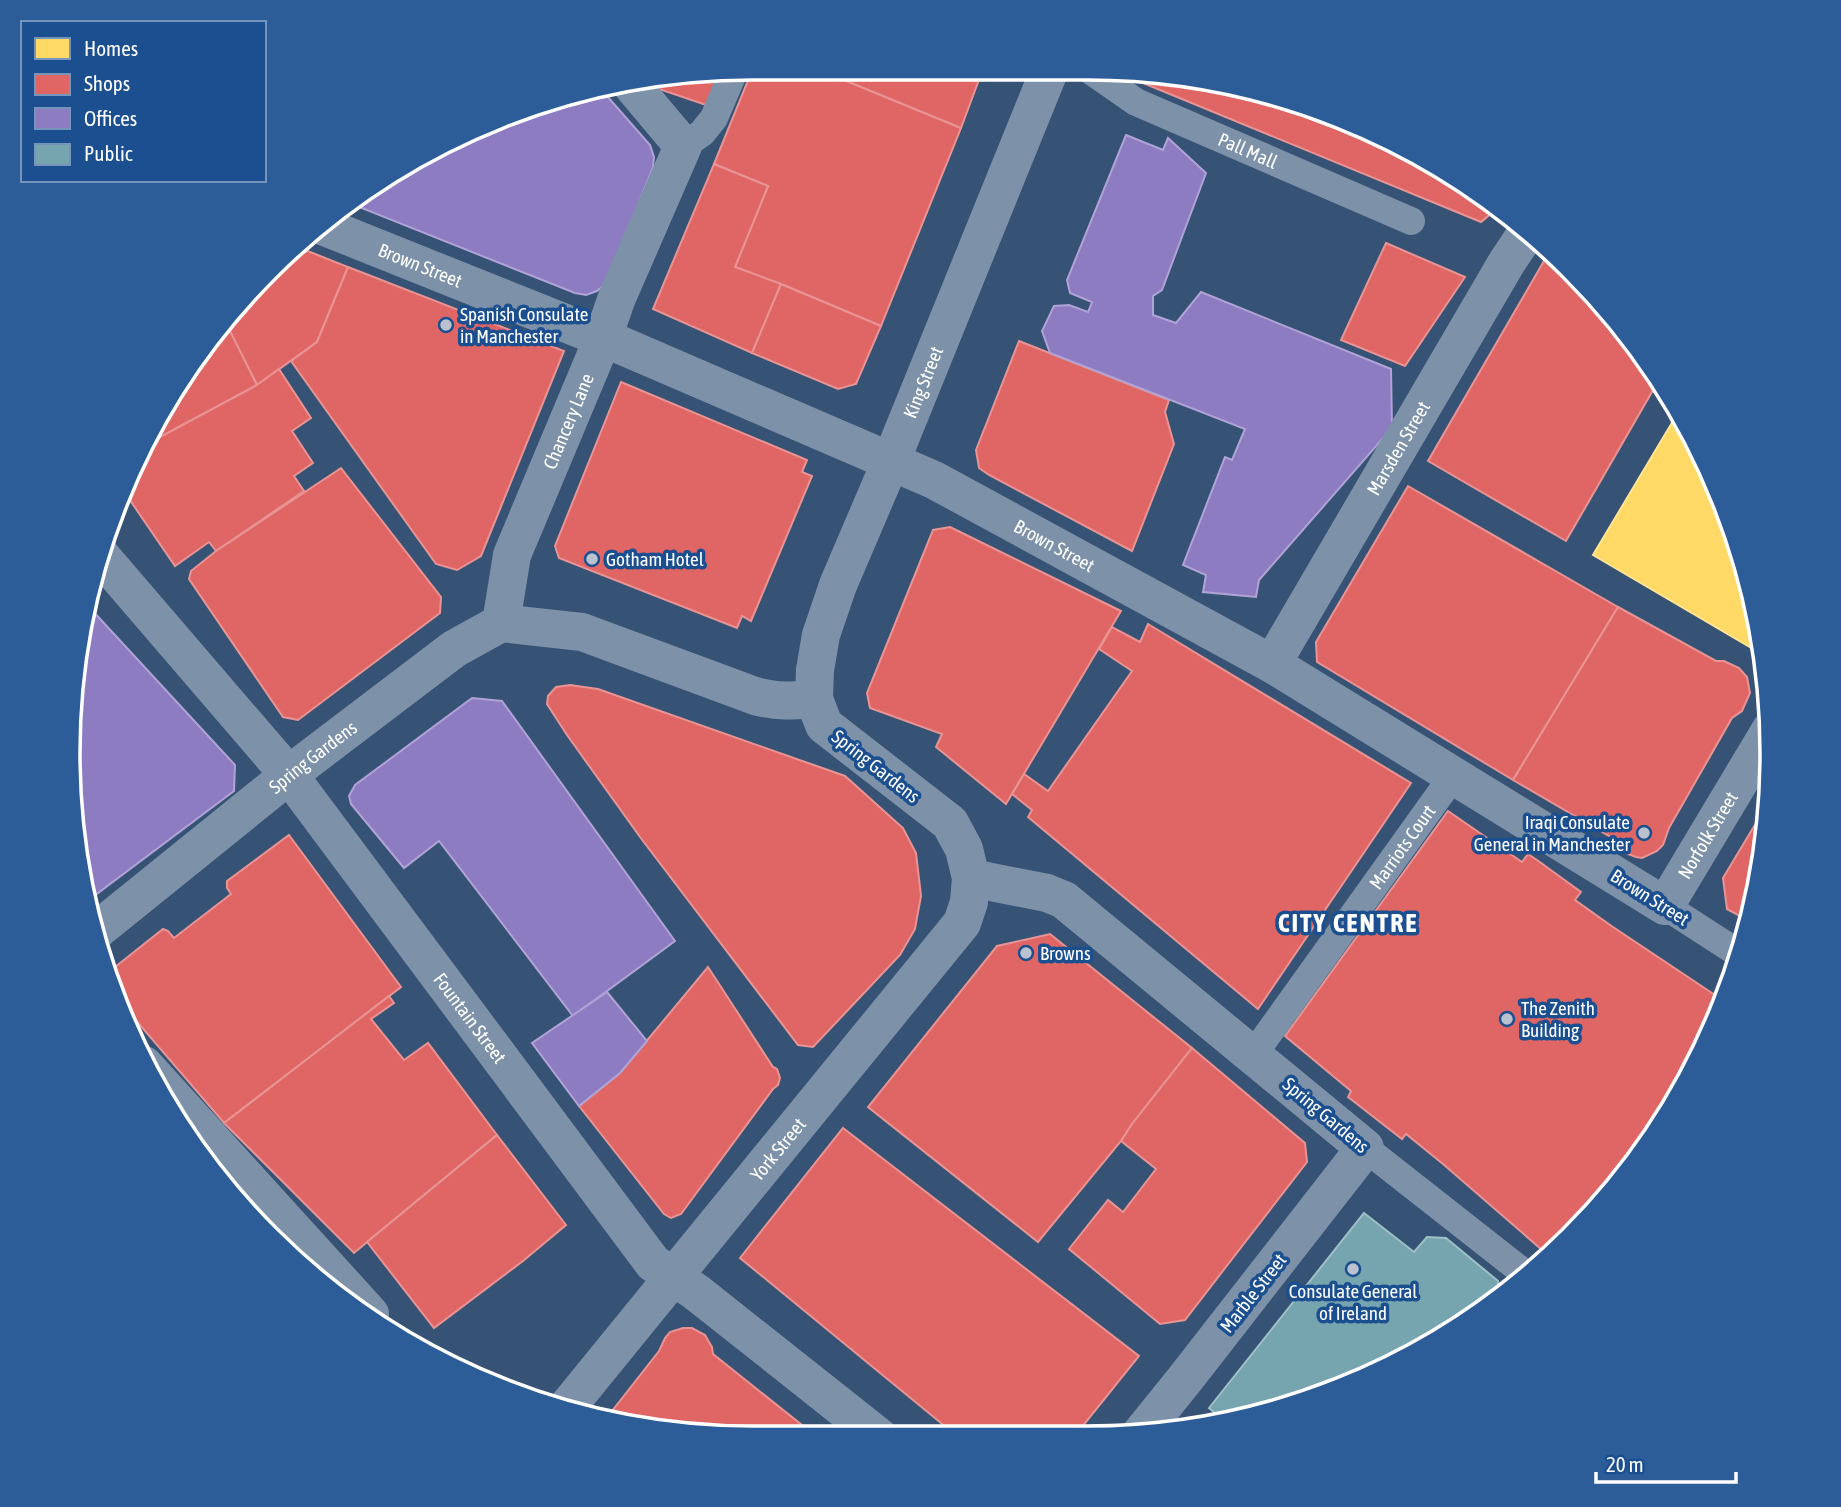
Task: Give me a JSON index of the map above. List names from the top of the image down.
{
  "streets": {
    "street": [
      "Pall Mall",
      "Brown Street",
      "King Street",
      "Chancery Lane",
      "Marsden Street",
      "Spring Gardens",
      "Norfolk Street",
      "Marriots Court",
      "Fountain Street",
      "York Street",
      "Marble Street"
    ]
  },
  "crossings": [
    ["Brown Street", "King Street"],
    ["Brown Street", "Chancery Lane"],
    ["Brown Street", "Marsden Street"],
    ["Brown Street", "Norfolk Street"],
    ["Brown Street", "Marriots Court"],
    ["King Street", "Spring Gardens"],
    ["Chancery Lane", "Spring Gardens"],
    ["Spring Gardens", "Marriots Court"],
    ["Spring Gardens", "Fountain Street"],
    ["Spring Gardens", "York Street"],
    ["Spring Gardens", "Marble Street"],
    ["Fountain Street", "York Street"]
  ],
  "districts": ["CITY CENTRE"],
  "places": [
    "Spanish Consulate in Manchester",
    "Gotham Hotel",
    "Iraqi Consulate General in Manchester",
    "Browns",
    "The Zenith Building",
    "Consulate General of Ireland"
  ],
  "legend": [
    "Homes",
    "Shops",
    "Offices",
    "Public"
  ],
  "scale_bar": "20 m"
}
